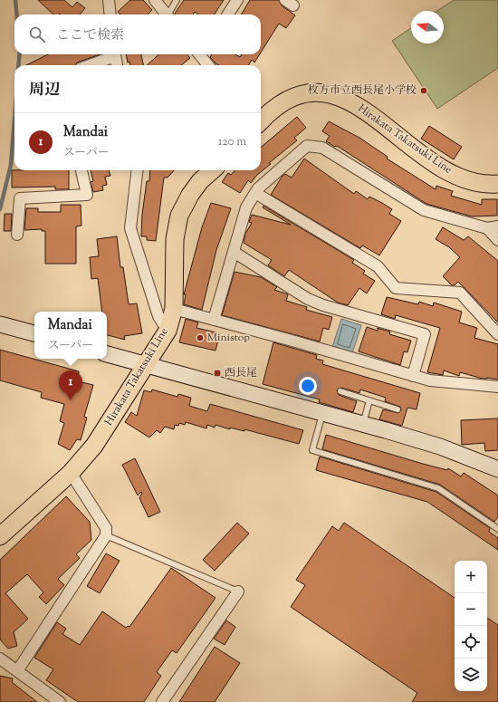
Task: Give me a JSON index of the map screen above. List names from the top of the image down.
{
  "streets": {
    "main road": ["Hirakata Takatsuki Line"]
  },
  "places": {
    "other": ["枚方市立西長尾小学校", "Ministop"],
    "transit": ["西長尾"]
  },
  "north": "left",
  "page": {
    "search": "ここで検索",
    "heading": "周辺",
    "list": [
      {
        "mark": "1",
        "name": "Mandai",
        "note": "スーパー",
        "value": "120 m"
      }
    ],
    "popup": ["Mandai", "スーパー"],
    "pins": "1",
    "map_buttons": ["+", "−"]
  }
}
